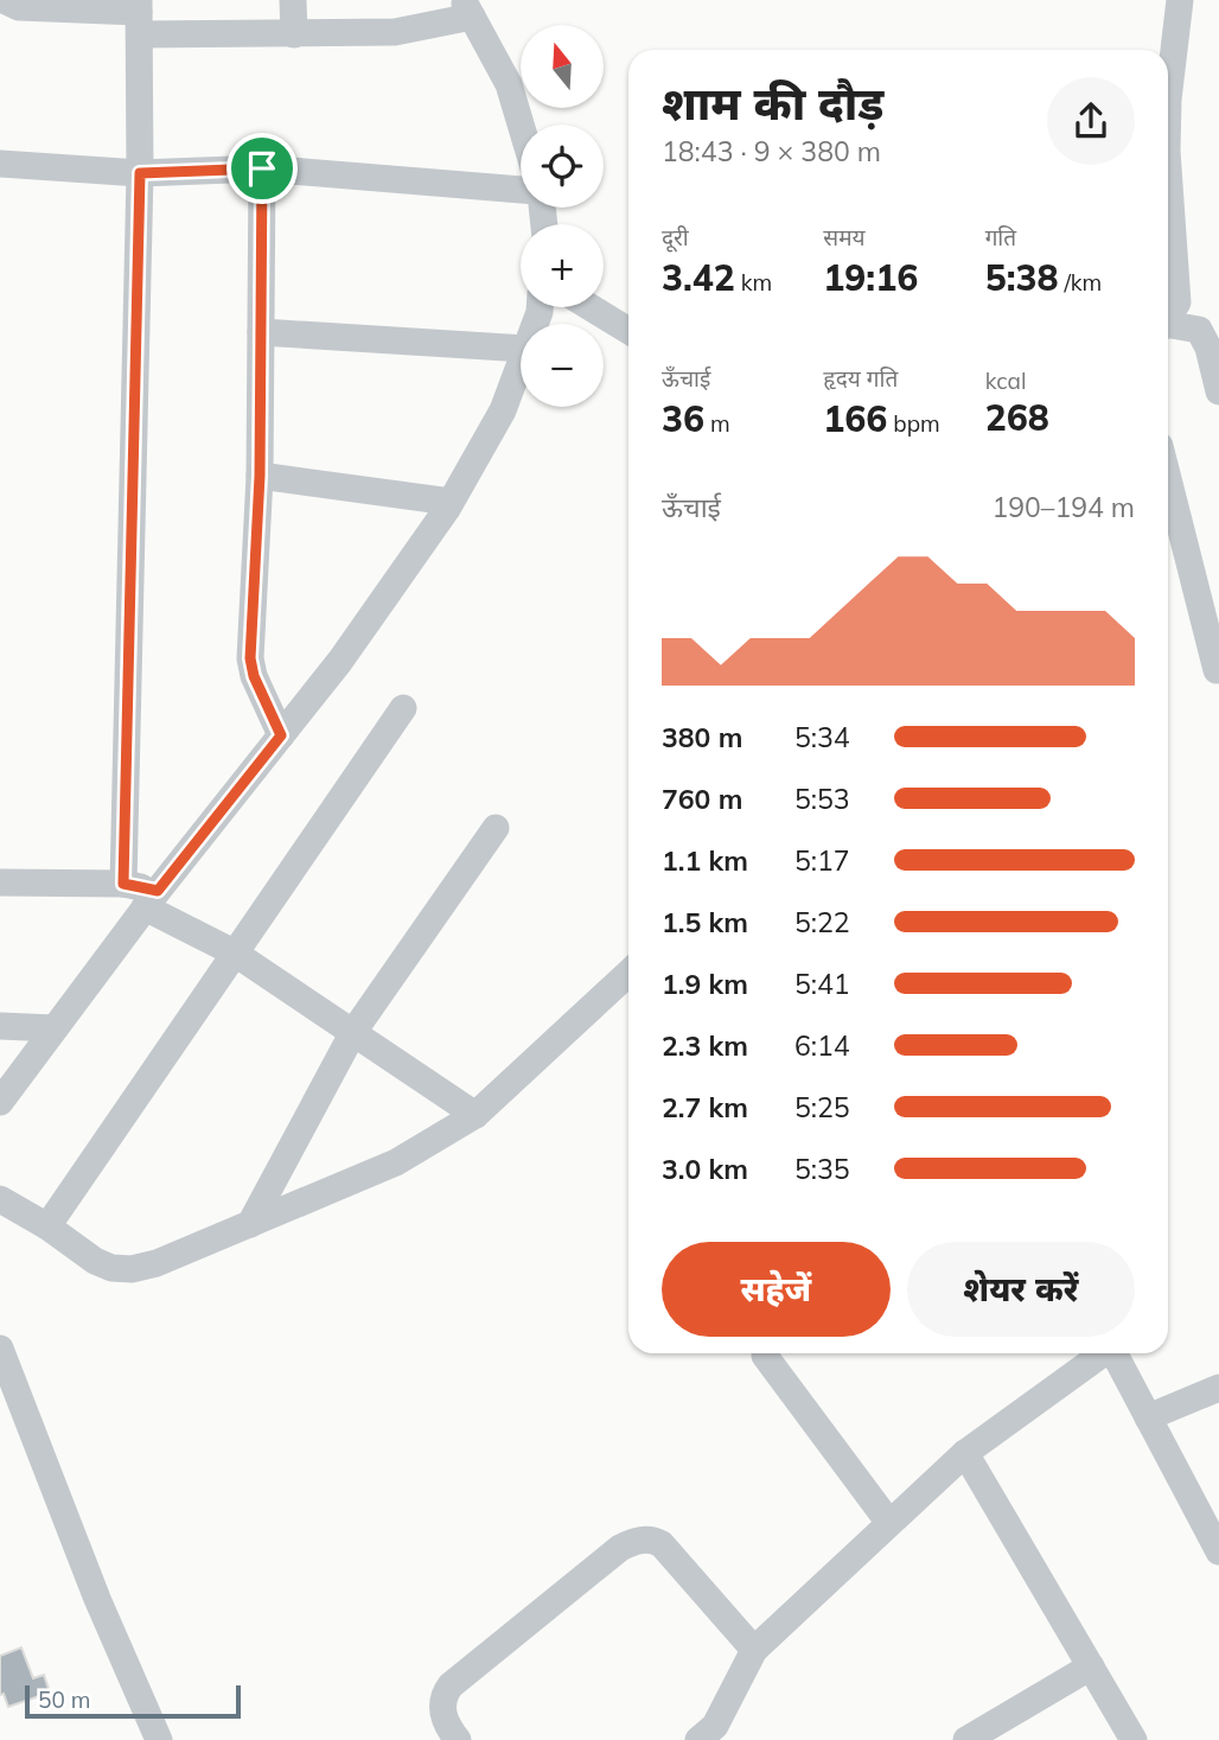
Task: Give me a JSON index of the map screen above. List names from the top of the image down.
{
  "scale_bar": "50 m",
  "north": "top",
  "page": {
    "map_buttons": ["+", "−"],
    "heading": ["शाम की दौड़", "18:43 · 9 × 380 m"],
    "stats": [
      ["दूरी", "3.42 km"],
      ["समय", "19:16"],
      ["गति", "5:38 /km"],
      ["ऊँचाई", "36 m"],
      ["हृदय गति", "166 bpm"],
      ["kcal", "268"]
    ],
    "chart": ["ऊँचाई", "190–194 m"],
    "list": [
      {
        "name": "380 m",
        "note": "5:34"
      },
      {
        "name": "760 m",
        "note": "5:53"
      },
      {
        "name": "1.1 km",
        "note": "5:17"
      },
      {
        "name": "1.5 km",
        "note": "5:22"
      },
      {
        "name": "1.9 km",
        "note": "5:41"
      },
      {
        "name": "2.3 km",
        "note": "6:14"
      },
      {
        "name": "2.7 km",
        "note": "5:25"
      },
      {
        "name": "3.0 km",
        "note": "5:35"
      }
    ],
    "buttons": ["सहेजें", "शेयर करें"],
    "scale": "50 m"
  }
}
